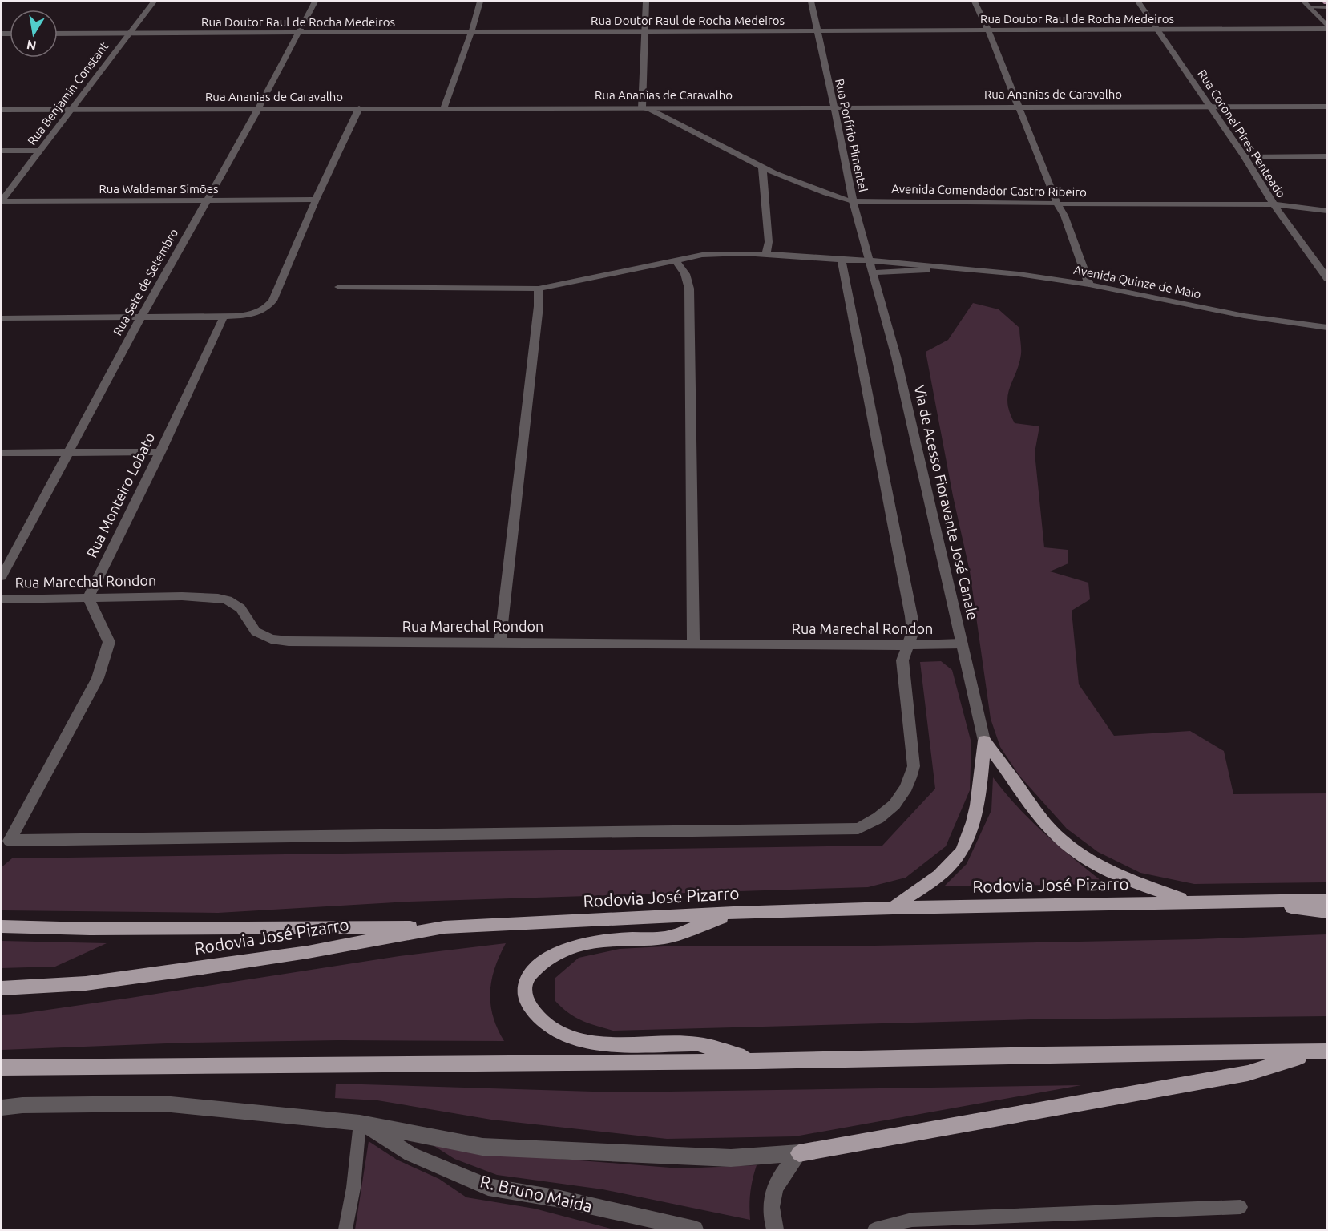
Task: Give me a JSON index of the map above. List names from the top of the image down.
{
  "streets": {
    "main road": ["Rodovia José Pizarro"],
    "street": [
      "Rua Doutor Raul de Rocha Medeiros",
      "Rua Benjamin Constant",
      "Rua Ananias de Caravalho",
      "Rua Coronel Pires Penteado",
      "Rua Porfírio Pimentel",
      "Rua Waldemar Simões",
      "Avenida Comendador Castro Ribeiro",
      "Rua Sete de Setembro",
      "Avenida Quinze de Maio",
      "Rua Monteiro Lobato",
      "Via de Acesso Fioravante José Canale",
      "Rua Marechal Rondon",
      "R. Bruno Maida"
    ]
  },
  "crossings": [
    ["Rua Doutor Raul de Rocha Medeiros", "Rua Benjamin Constant"],
    ["Rua Doutor Raul de Rocha Medeiros", "Rua Coronel Pires Penteado"],
    ["Rua Doutor Raul de Rocha Medeiros", "Rua Porfírio Pimentel"],
    ["Rua Doutor Raul de Rocha Medeiros", "Rua Sete de Setembro"],
    ["Rua Benjamin Constant", "Rua Ananias de Caravalho"],
    ["Rua Benjamin Constant", "Rua Waldemar Simões"],
    ["Rua Ananias de Caravalho", "Rua Coronel Pires Penteado"],
    ["Rua Ananias de Caravalho", "Rua Porfírio Pimentel"],
    ["Rua Ananias de Caravalho", "Avenida Comendador Castro Ribeiro"],
    ["Rua Ananias de Caravalho", "Rua Sete de Setembro"],
    ["Rua Coronel Pires Penteado", "Avenida Comendador Castro Ribeiro"],
    ["Rua Porfírio Pimentel", "Avenida Comendador Castro Ribeiro"],
    ["Rua Porfírio Pimentel", "Via de Acesso Fioravante José Canale"],
    ["Rua Waldemar Simões", "Rua Sete de Setembro"],
    ["Rua Monteiro Lobato", "Rua Marechal Rondon"],
    ["Via de Acesso Fioravante José Canale", "Rua Marechal Rondon"]
  ],
  "north": "bottom"
}
